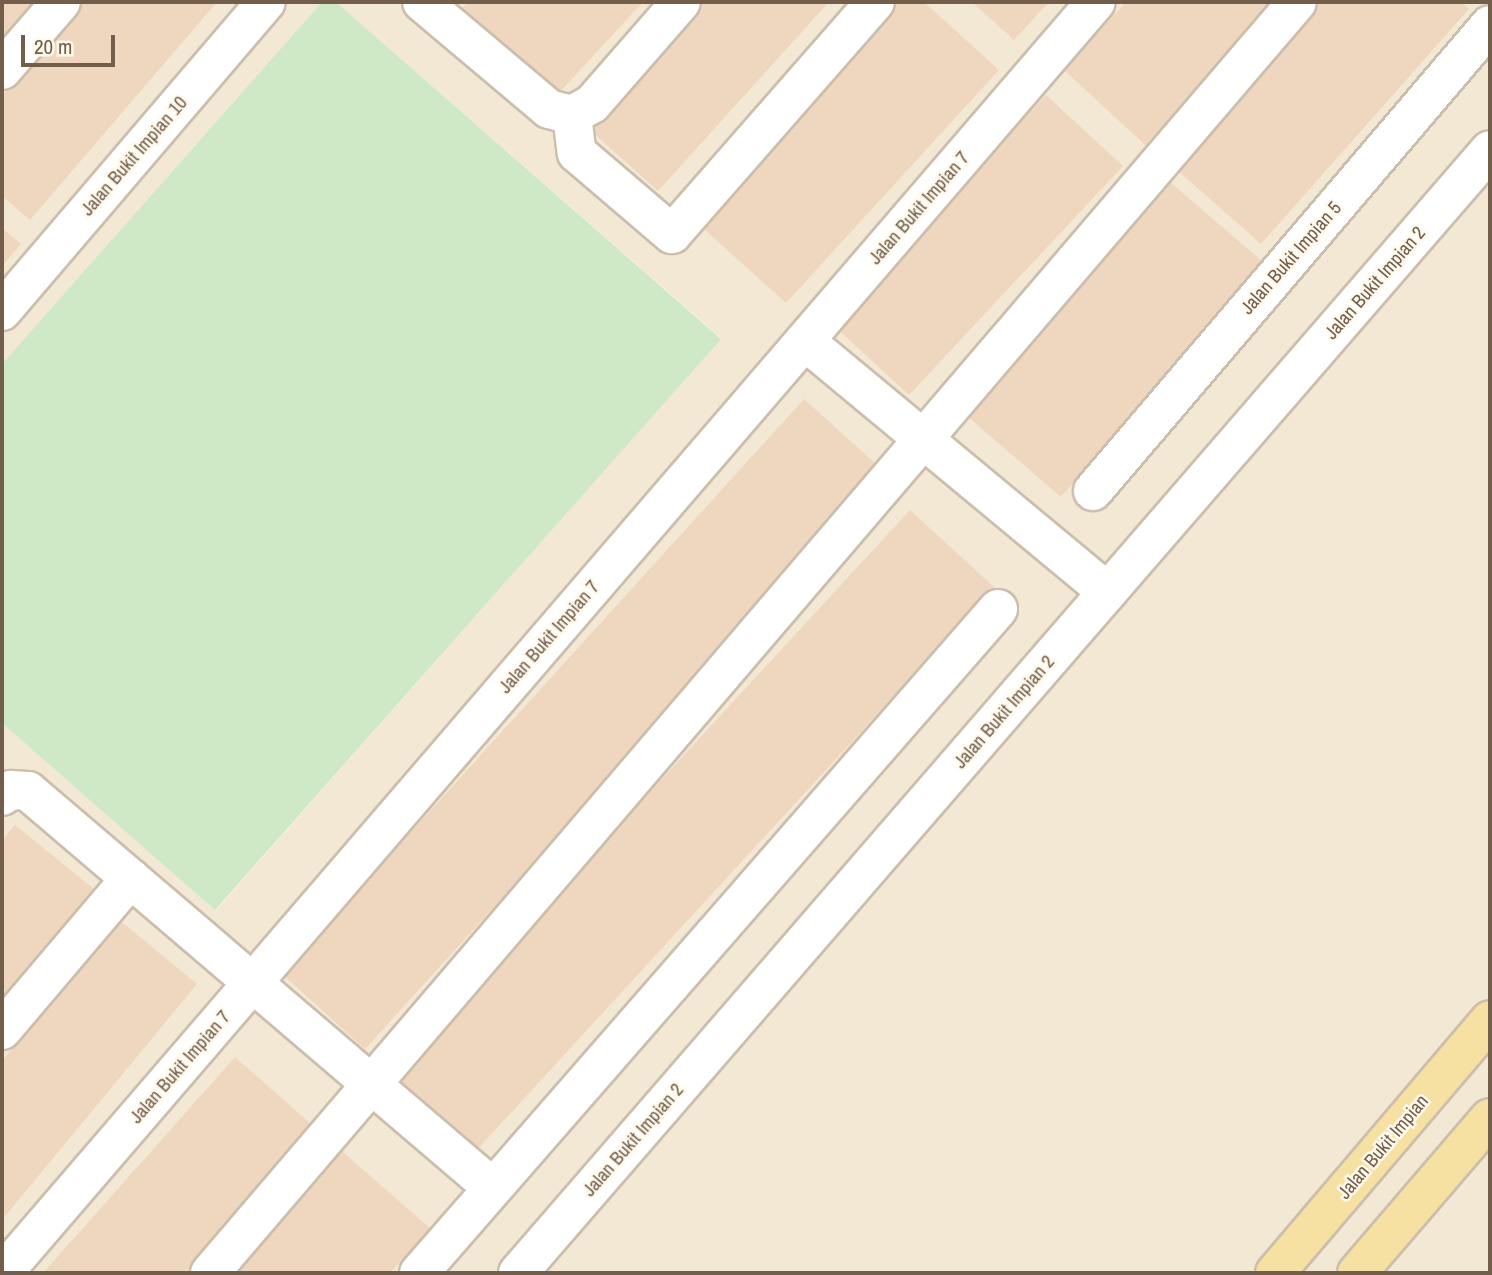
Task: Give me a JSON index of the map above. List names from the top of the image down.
{
  "streets": {
    "main road": ["Jalan Bukit Impian"],
    "street": [
      "Jalan Bukit Impian 10",
      "Jalan Bukit Impian 7",
      "Jalan Bukit Impian 5",
      "Jalan Bukit Impian 2"
    ]
  },
  "scale_bar": "20 m"
}
